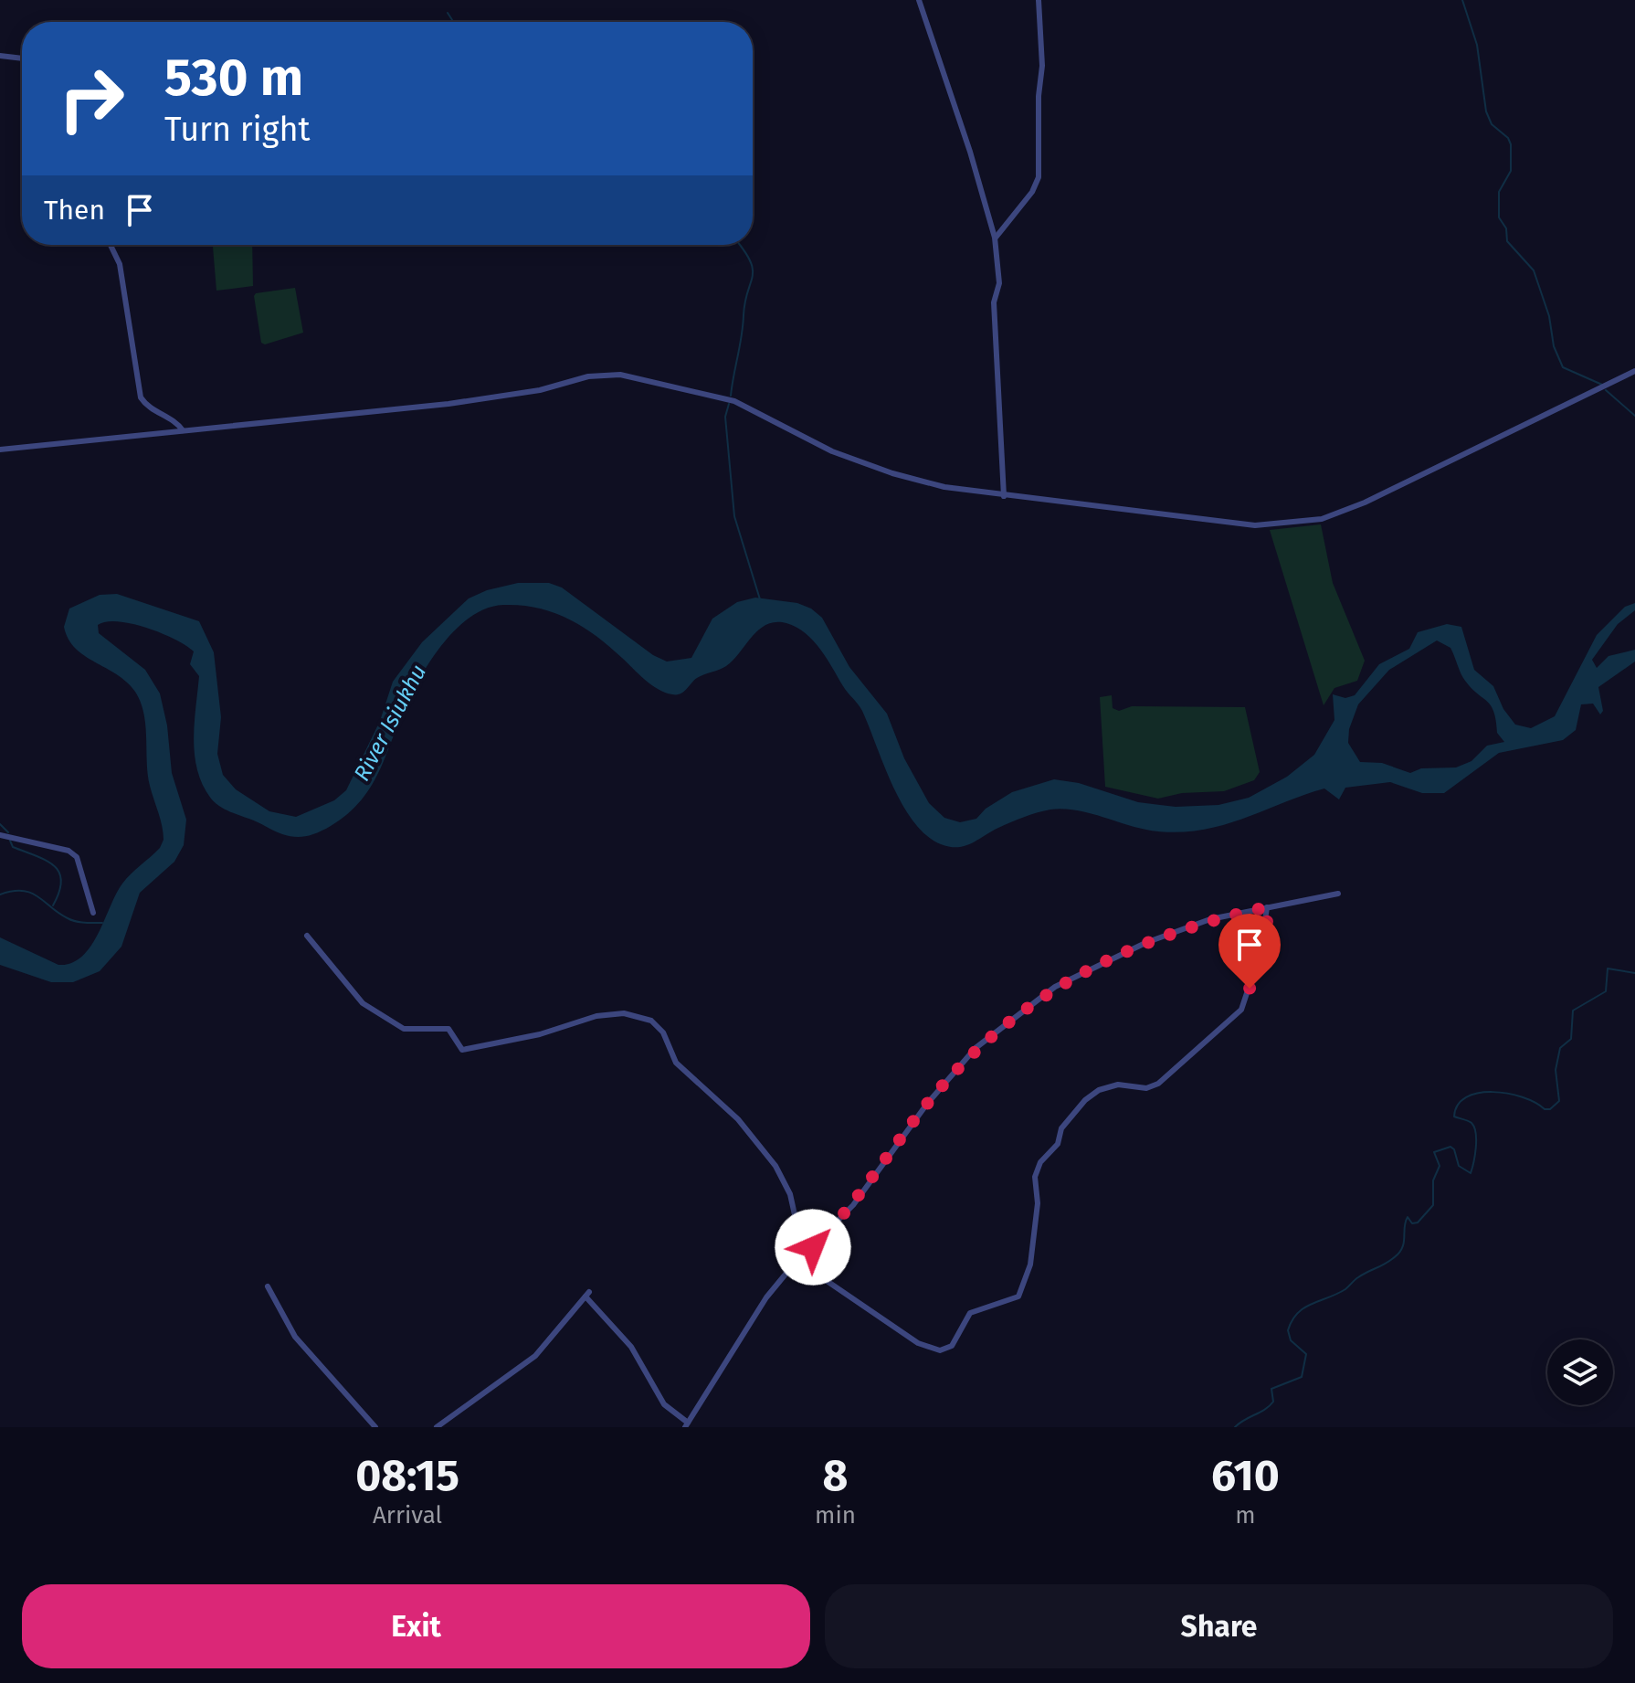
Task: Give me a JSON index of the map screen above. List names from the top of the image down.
{
  "water": ["River Isiukhu"],
  "page": {
    "turn": ["530 m", "Turn right"],
    "then": "Then",
    "eta": [
      "08:15",
      "Arrival",
      "8",
      "min",
      "610",
      "m"
    ],
    "buttons": ["Exit", "Share"]
  }
}
